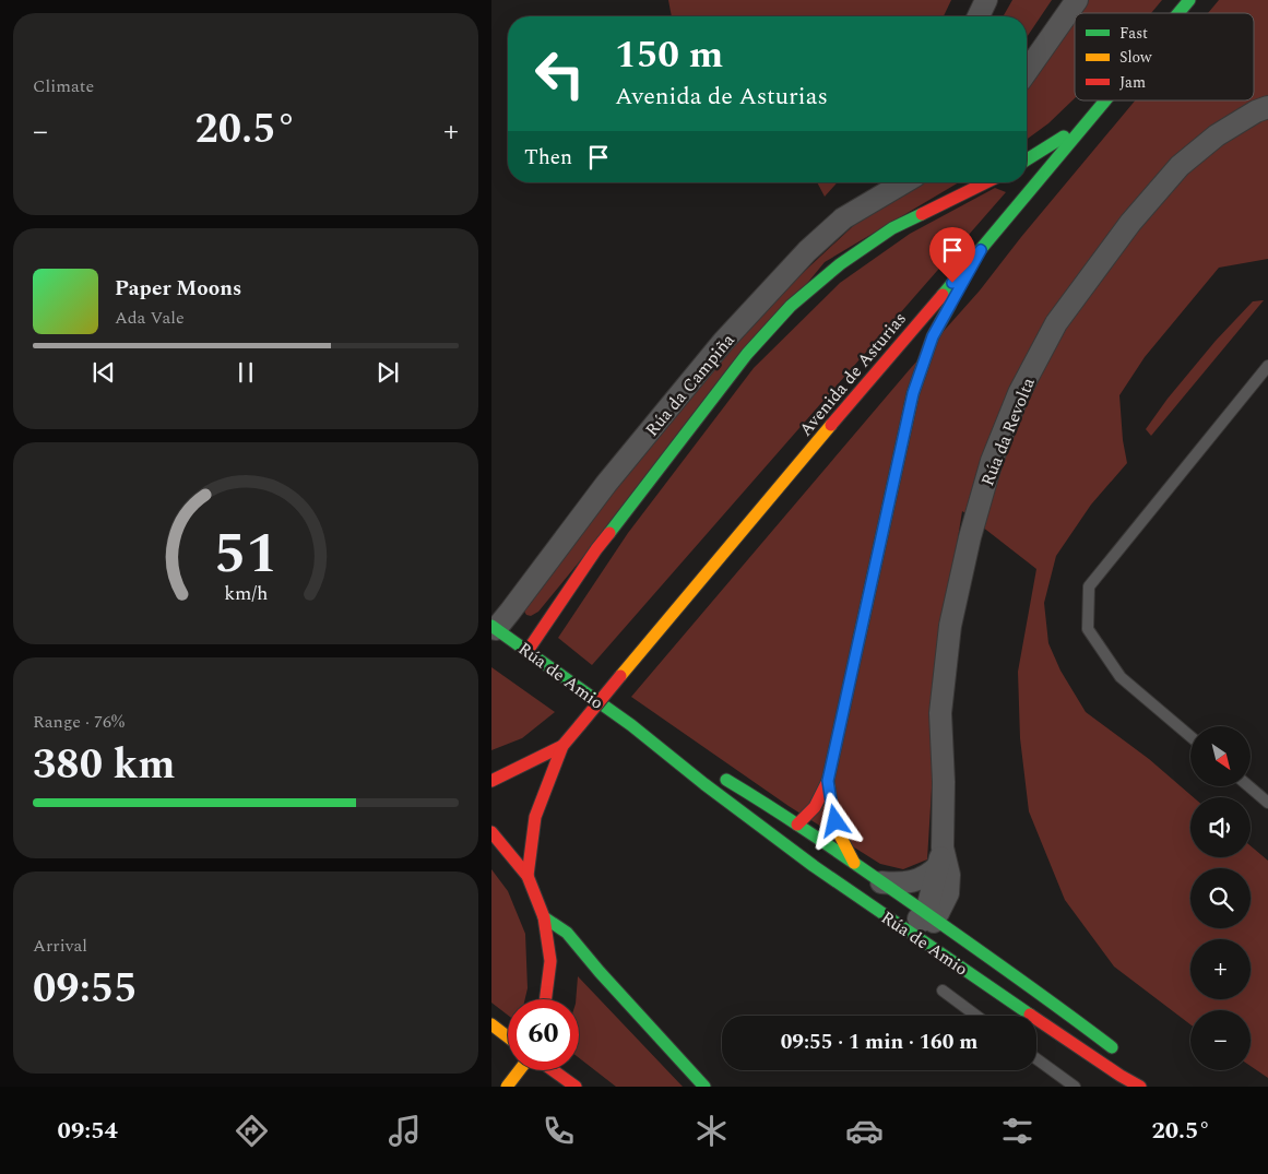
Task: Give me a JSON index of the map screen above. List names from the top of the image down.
{
  "streets": {
    "main road": ["Avenida de Asturias", "Rúa de Amio"],
    "street": ["Rúa da Campiña", "Rúa da Revolta"]
  },
  "crossings": [
    ["Rúa da Campiña", "Rúa de Amio"],
    ["Rúa da Revolta", "Rúa de Amio"]
  ],
  "legend": ["Fast", "Slow", "Jam"],
  "north": "bottom right",
  "page": {
    "tile": [
      "Climate",
      ["Range · 76%", "380 km"],
      ["Arrival", "09:55"]
    ],
    "turn": ["150 m", "Avenida de Asturias"],
    "heat": ["−", "20.5°", "+"],
    "then": "Then",
    "song": ["Paper Moons", "Ada Vale"],
    "map_buttons": ["+", "−"],
    "limit": "60",
    "trip": "09:55 · 1 min · 160 m",
    "tabs": ["09:54", "20.5°"],
    "gauge": ["51", "km/h"]
  }
}
